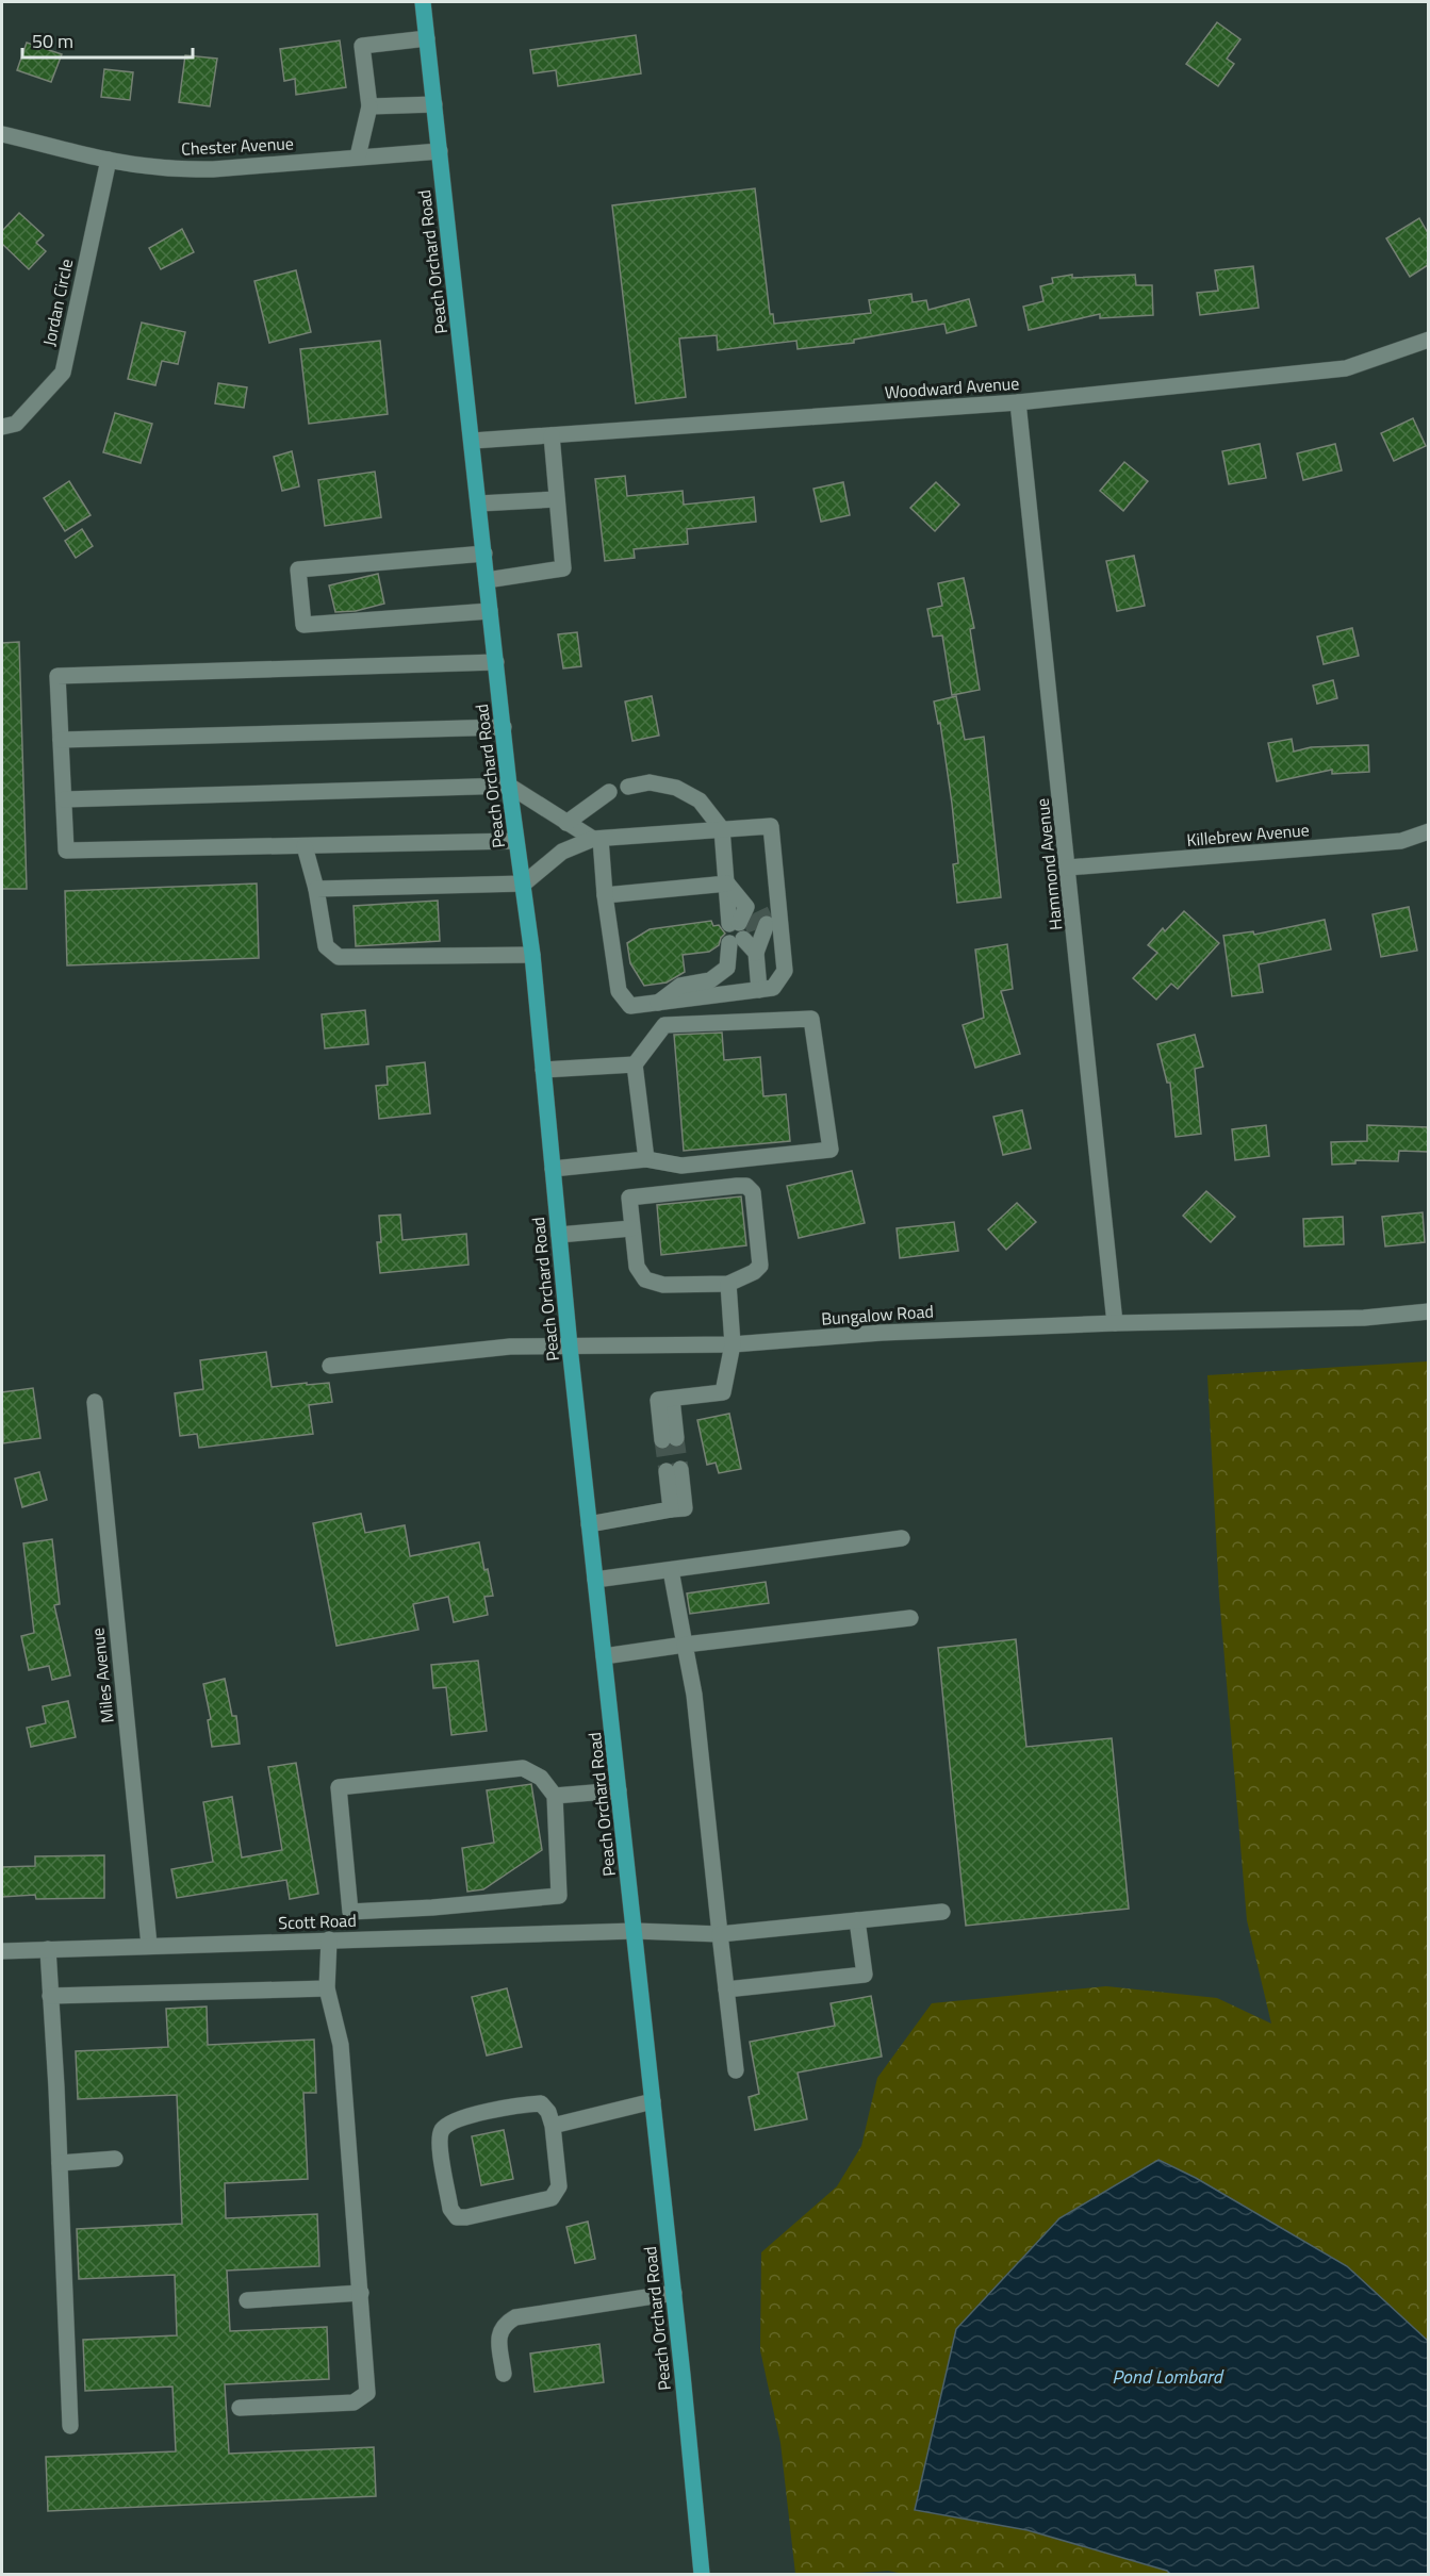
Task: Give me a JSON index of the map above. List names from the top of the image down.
{
  "streets": {
    "main road": ["Peach Orchard Road"],
    "street": [
      "Chester Avenue",
      "Jordan Circle",
      "Woodward Avenue",
      "Killebrew Avenue",
      "Hammond Avenue",
      "Bungalow Road",
      "Miles Avenue",
      "Scott Road"
    ]
  },
  "crossings": [
    ["Chester Avenue", "Peach Orchard Road"],
    ["Chester Avenue", "Jordan Circle"],
    ["Peach Orchard Road", "Woodward Avenue"],
    ["Peach Orchard Road", "Bungalow Road"],
    ["Peach Orchard Road", "Scott Road"],
    ["Woodward Avenue", "Hammond Avenue"],
    ["Killebrew Avenue", "Hammond Avenue"],
    ["Hammond Avenue", "Bungalow Road"],
    ["Miles Avenue", "Scott Road"]
  ],
  "water": ["Pond Lombard"],
  "scale_bar": "50 m"
}
